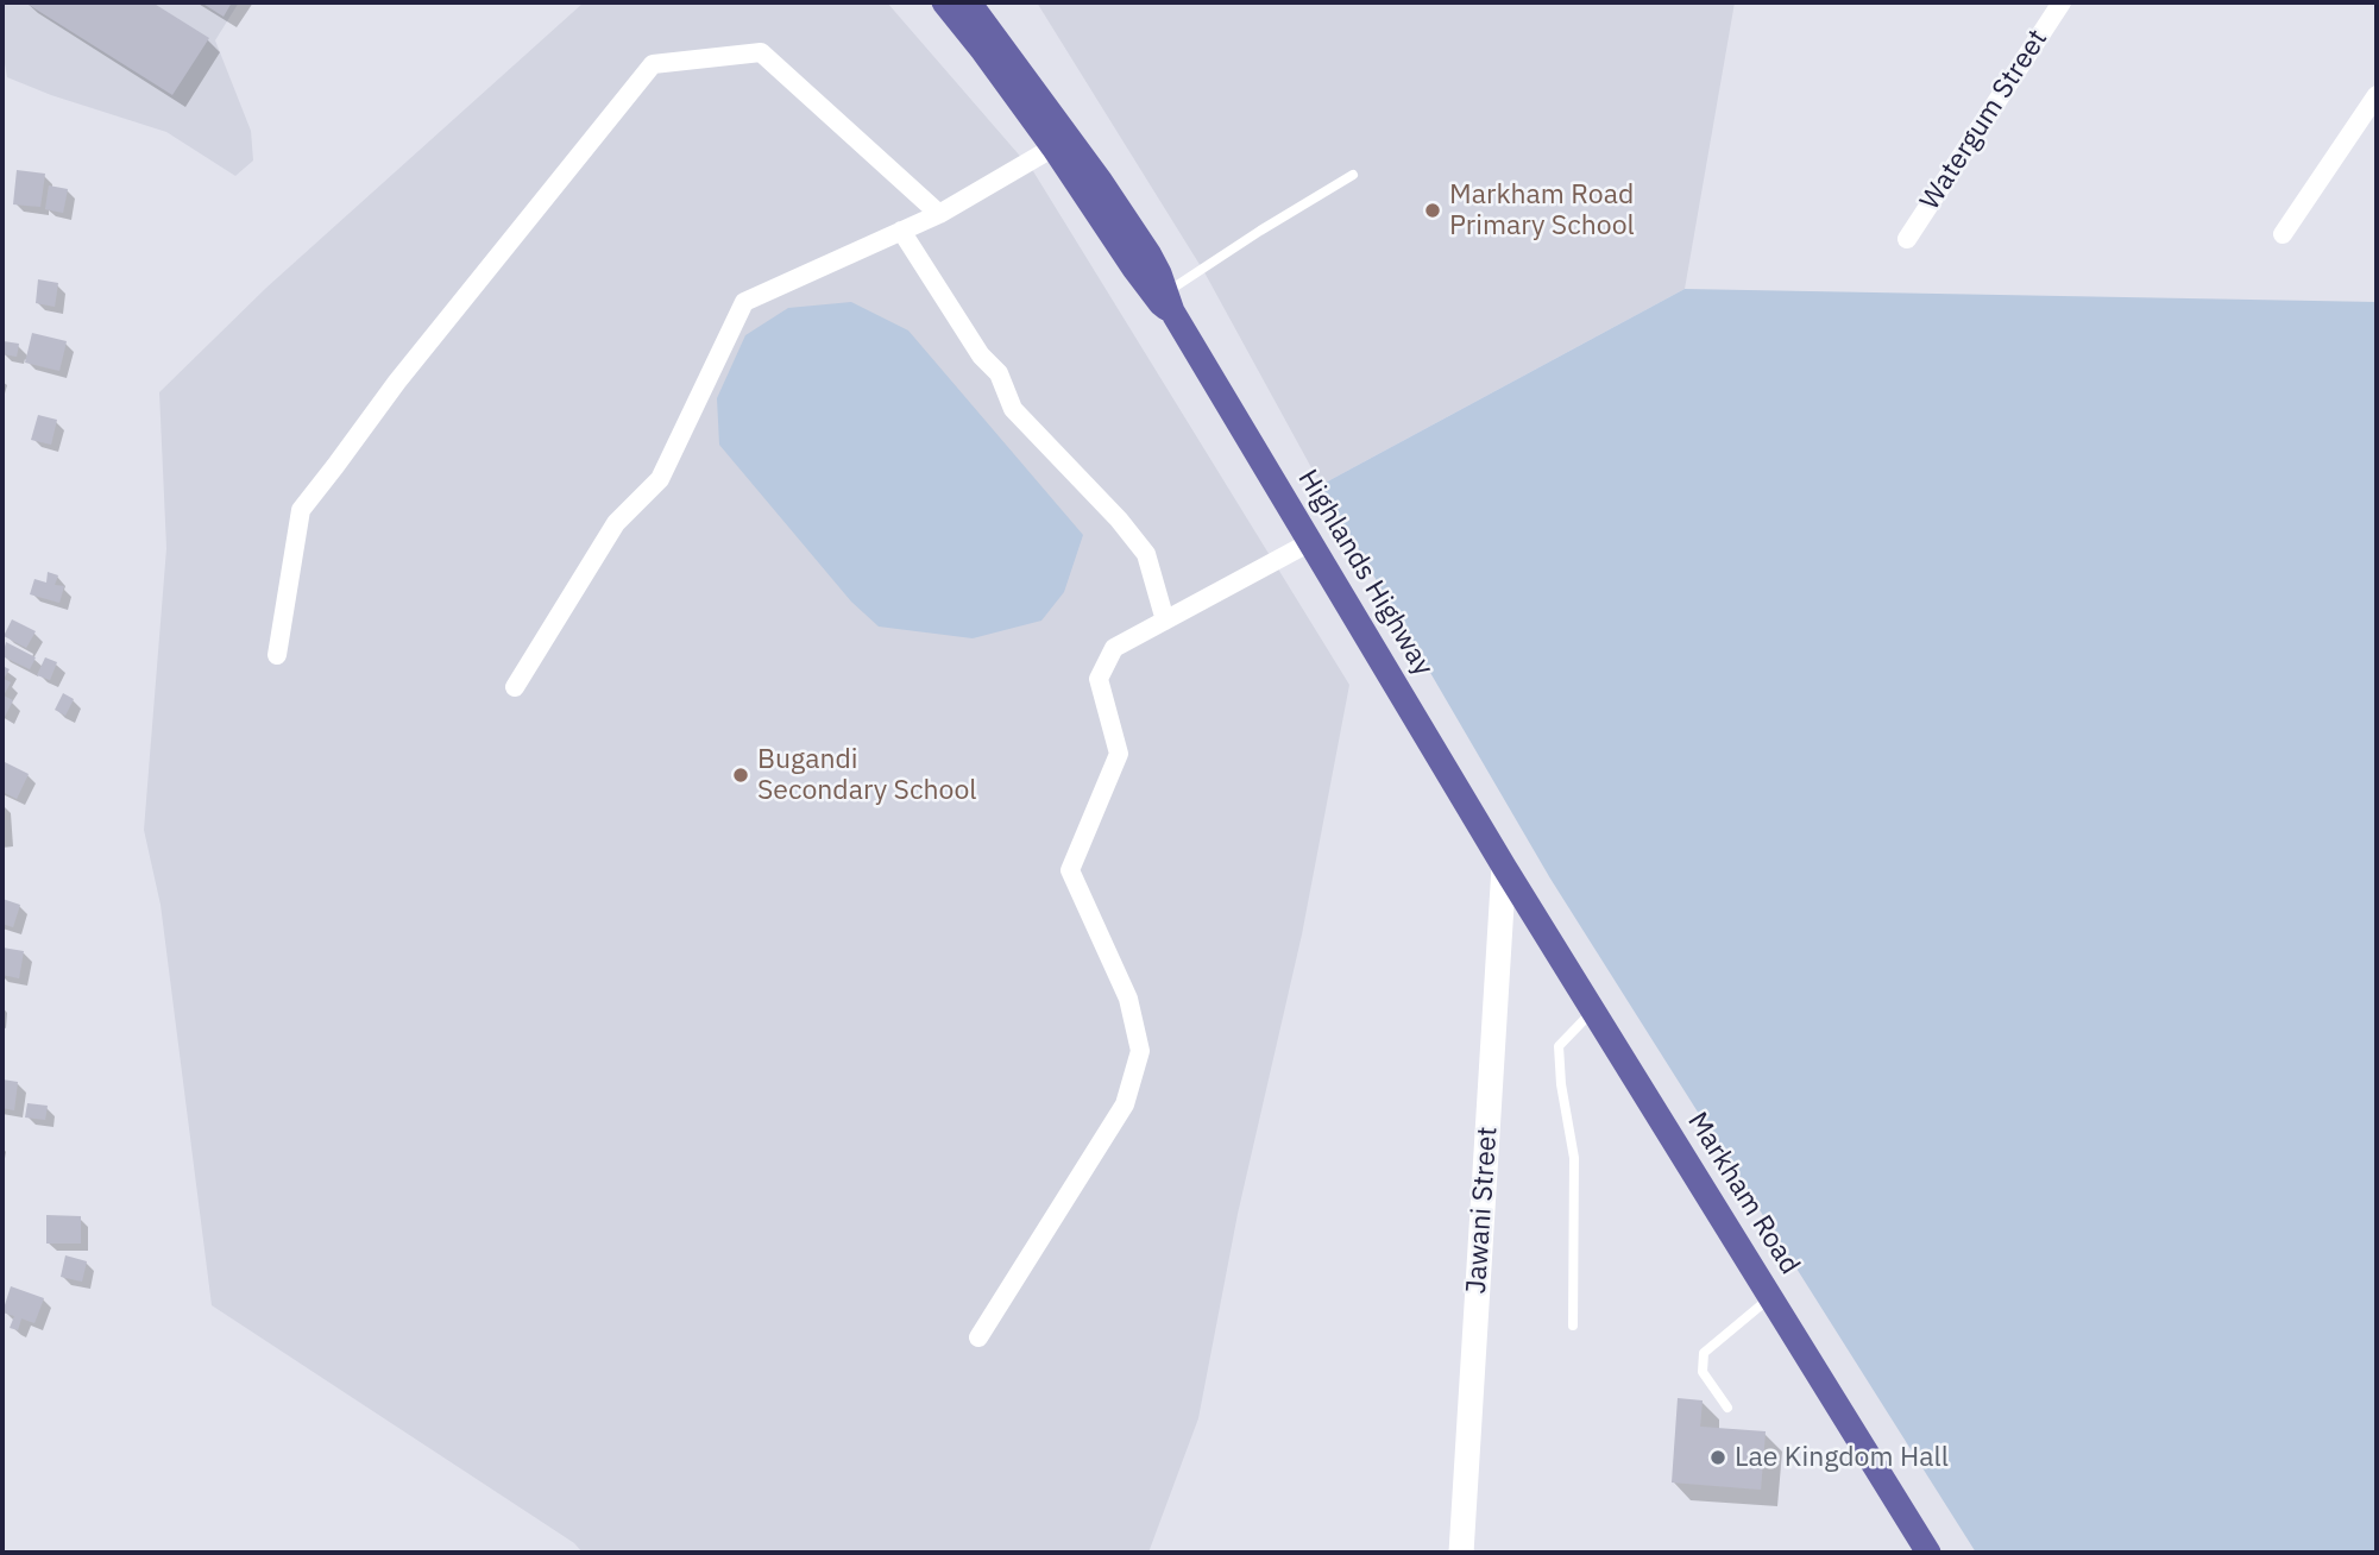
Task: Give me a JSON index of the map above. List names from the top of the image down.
{
  "streets": {
    "main road": ["Highlands Highway", "Markham Road"],
    "street": ["Watergum Street", "Jawani Street"]
  },
  "crossings": [
    ["Highlands Highway", "Markham Road"],
    ["Highlands Highway", "Jawani Street"],
    ["Markham Road", "Jawani Street"]
  ],
  "places": ["Markham Road Primary School", "Bugandi Secondary School", "Lae Kingdom Hall"]
}
